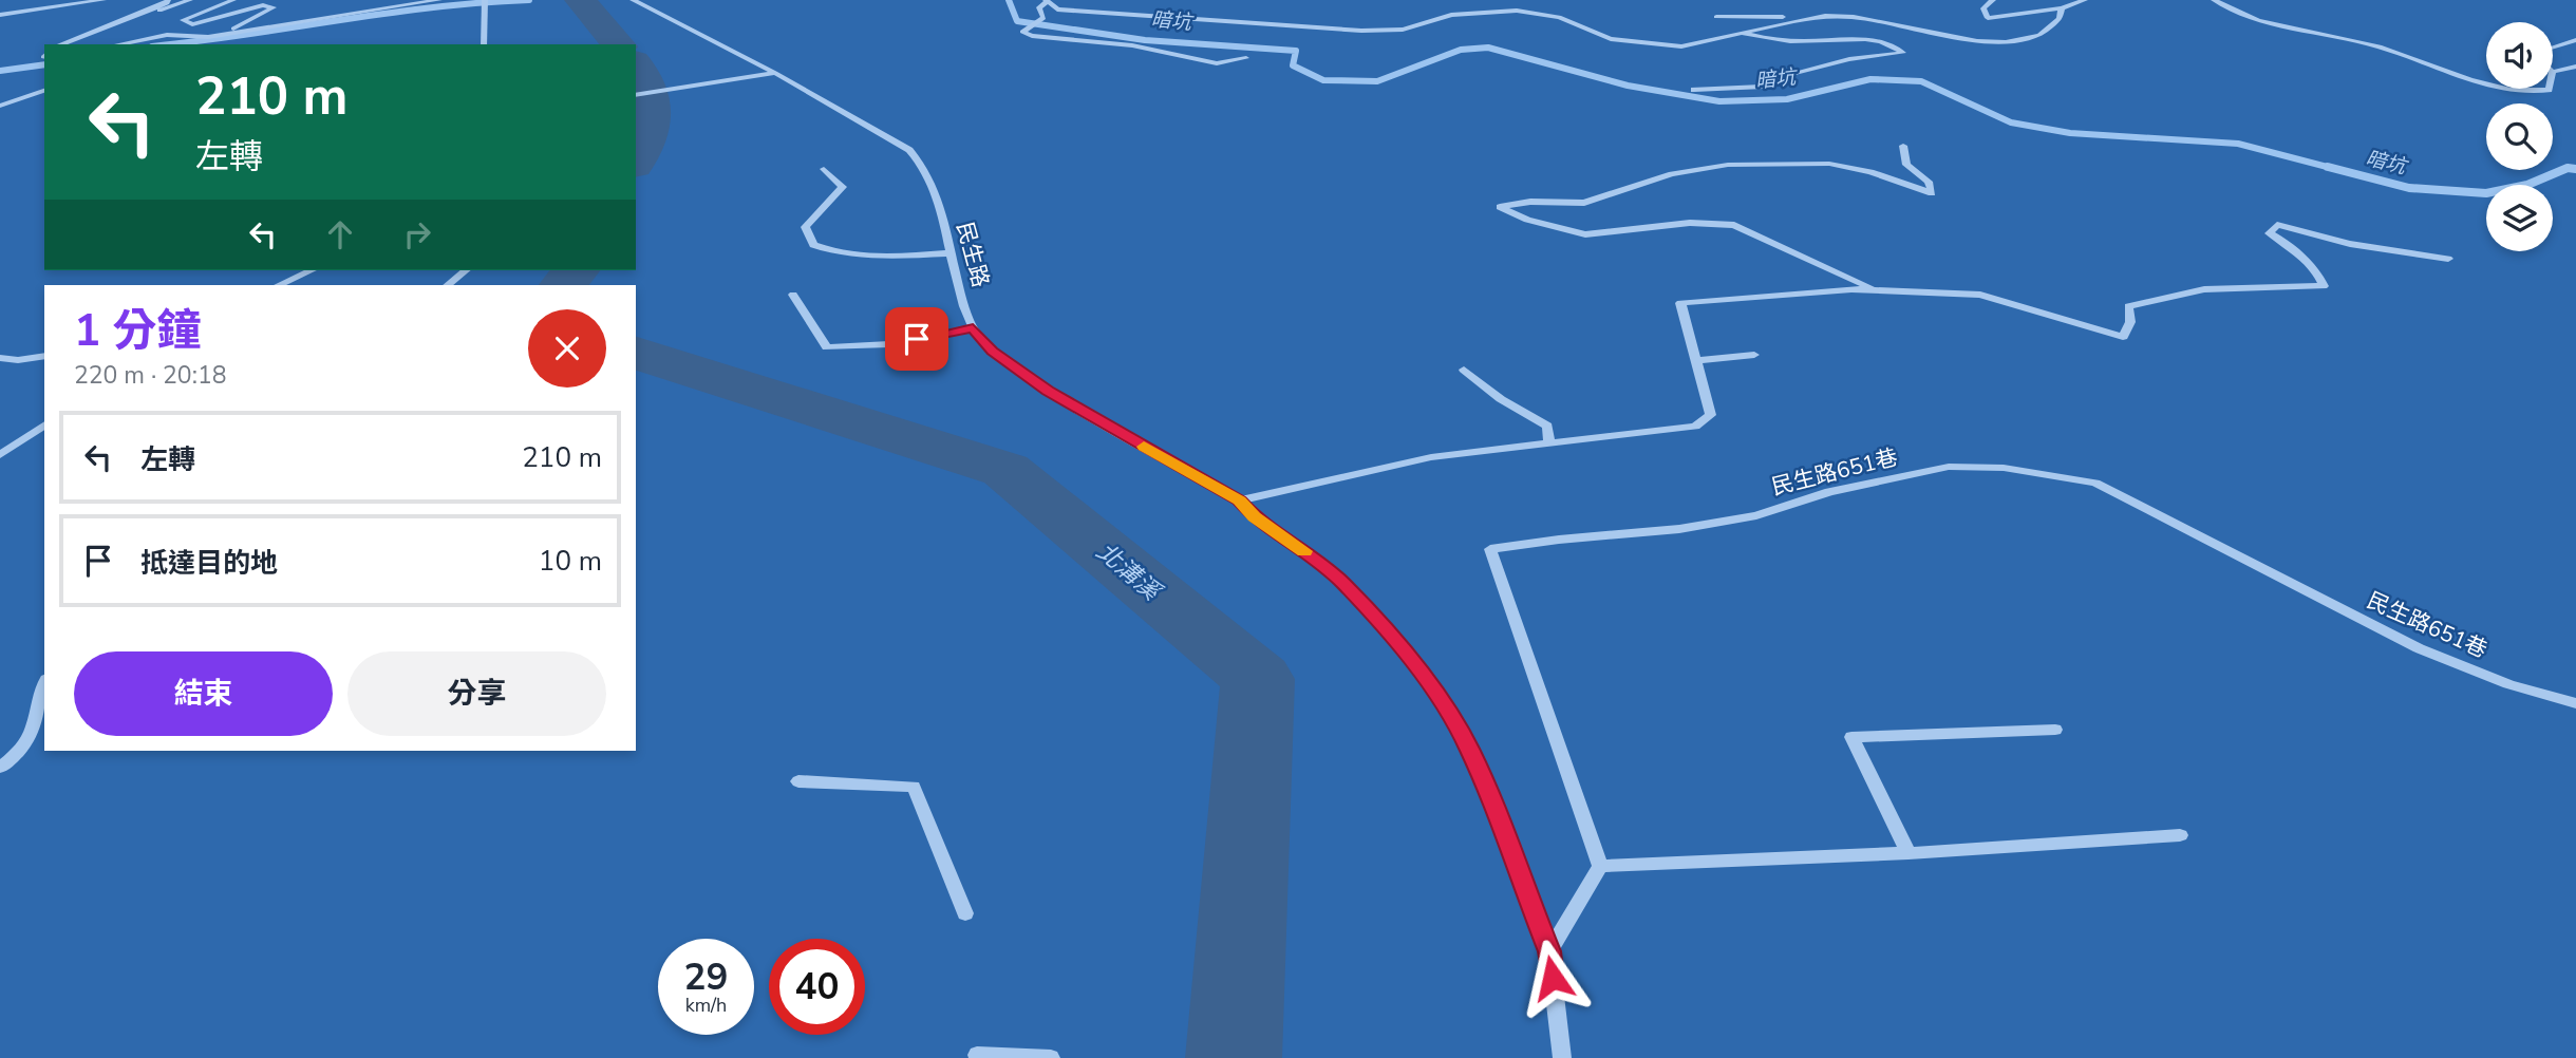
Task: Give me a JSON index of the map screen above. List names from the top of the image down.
{
  "streets": {
    "street": ["民生路", "民生路651巷"]
  },
  "water": ["暗坑", "北溝溪"],
  "page": {
    "turn": ["210 m", "左轉"],
    "heading": ["1 分鐘", "220 m · 20:18"],
    "list": [
      {
        "name": "左轉",
        "value": "210 m"
      },
      {
        "name": "抵達目的地",
        "value": "10 m"
      }
    ],
    "buttons": ["結束", "分享"],
    "speed": "29 km/h",
    "limit": "40"
  }
}
